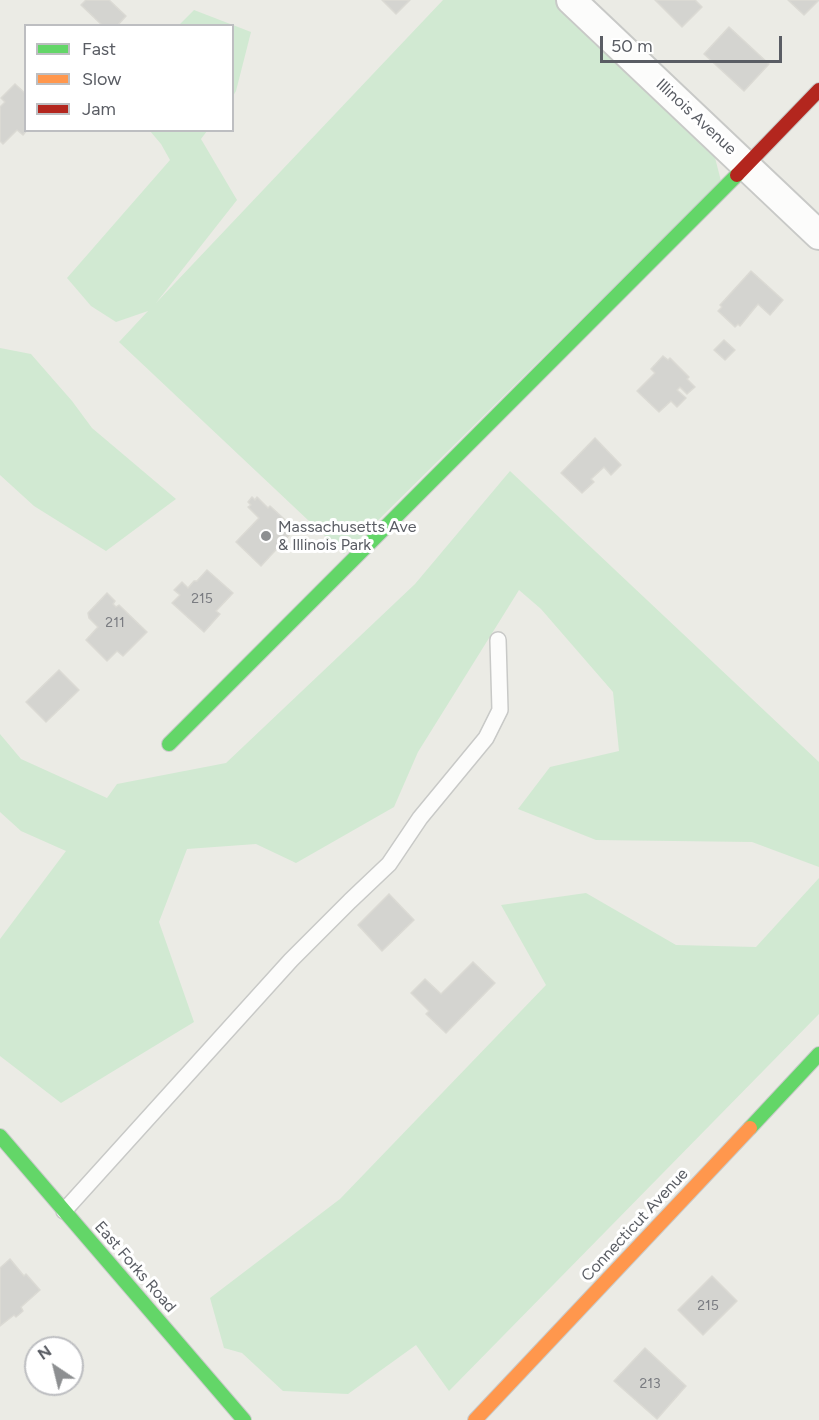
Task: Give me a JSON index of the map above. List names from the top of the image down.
{
  "streets": {
    "street": ["Illinois Avenue", "Connecticut Avenue", "East Forks Road"]
  },
  "places": ["Massachusetts Ave & Illinois Park"],
  "house_numbers": [
    "215",
    "211",
    "215",
    "213"
  ],
  "legend": ["Fast", "Slow", "Jam"],
  "scale_bar": "50 m",
  "north": "top left"
}
